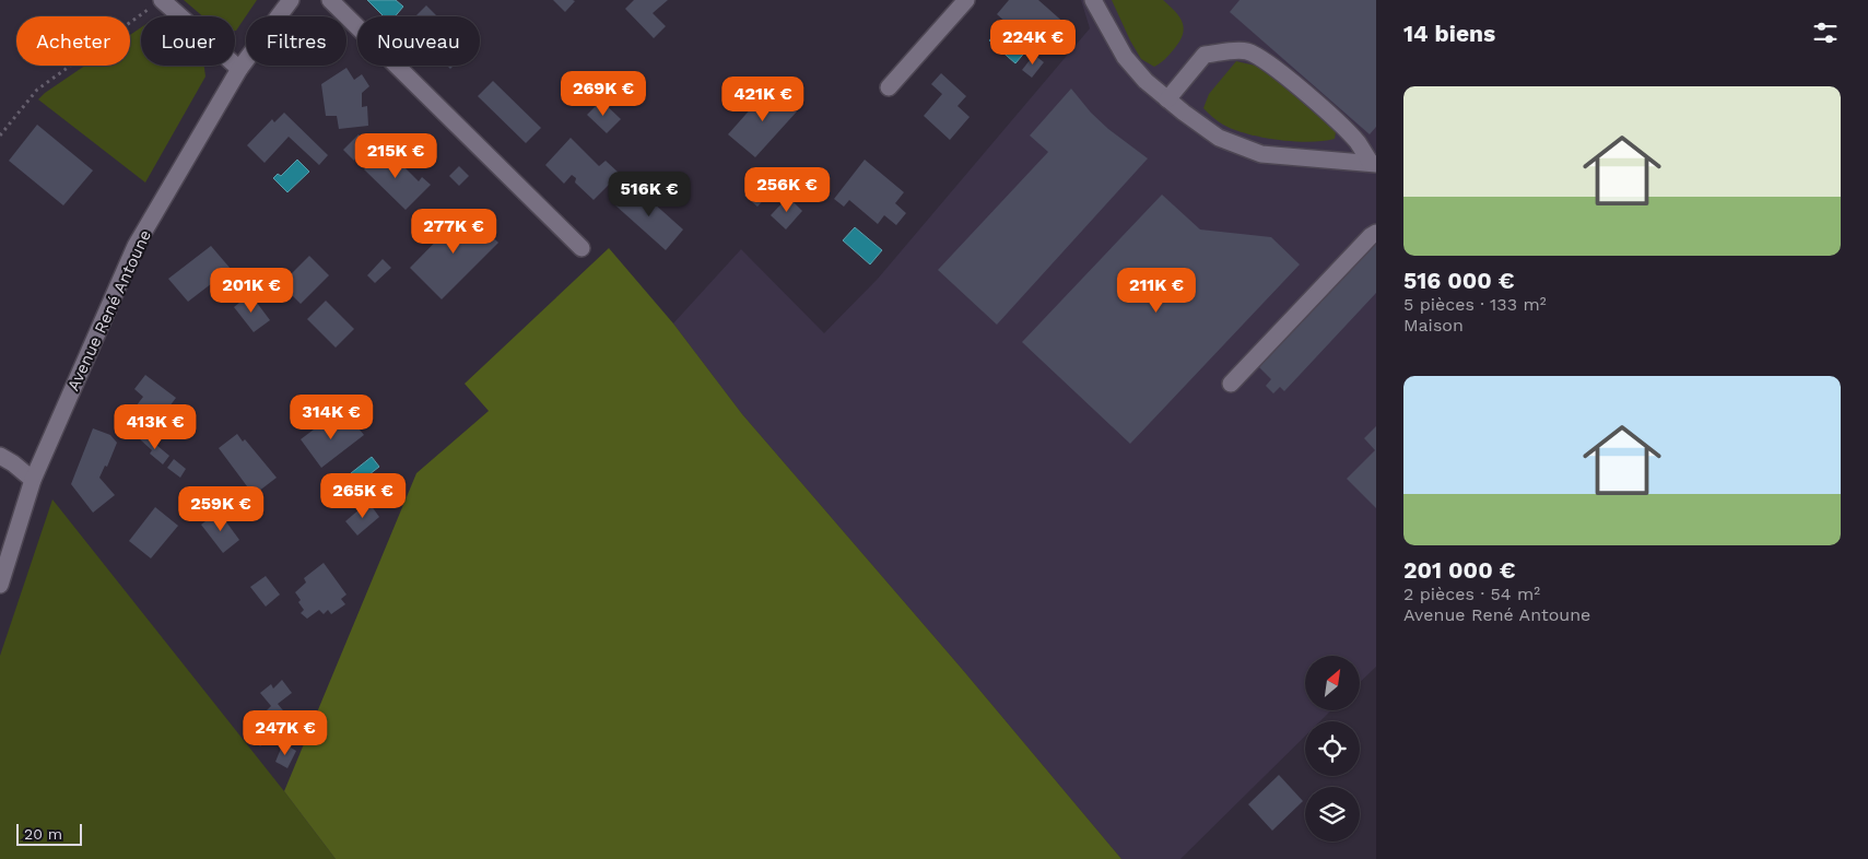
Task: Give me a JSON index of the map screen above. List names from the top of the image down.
{
  "streets": {
    "street": ["Avenue René Antoune"]
  },
  "scale_bar": "20 m",
  "north": "top right",
  "page": {
    "heading": "14 biens",
    "chip": [
      "Acheter",
      "Louer",
      "Filtres",
      "Nouveau"
    ],
    "price": [
      "224K €",
      "269K €",
      "421K €",
      "215K €",
      "256K €",
      "516K €",
      "277K €",
      "201K €",
      "211K €",
      "314K €",
      "413K €",
      "265K €",
      "259K €",
      "247K €"
    ],
    "list": [
      {
        "name": "516 000 €",
        "note": "5 pièces · 133 m² · Maison"
      },
      {
        "name": "201 000 €",
        "note": "2 pièces · 54 m² · Avenue René Antoune"
      }
    ],
    "scale": "20 m"
  }
}
